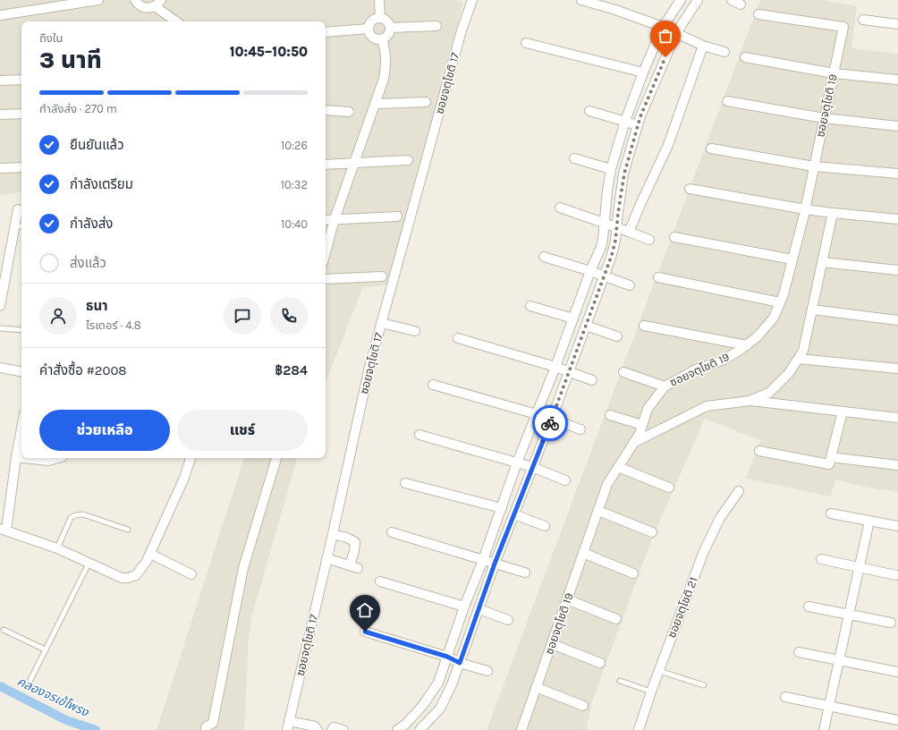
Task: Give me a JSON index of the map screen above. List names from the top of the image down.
{
  "streets": {
    "street": ["ซอยจตุโชติ 17", "ซอยจตุโชติ 19", "ซอยจตุโชติ 21"]
  },
  "water": ["คลองจรเข้โพรง"],
  "page": {
    "heading": ["3 นาที", "ถึงใน", "10:45–10:50"],
    "panel": [
      "ธนา",
      "ไรเดอร์ · 4.8",
      "คำสั่งซื้อ #2008",
      "฿284"
    ],
    "bar": "กำลังส่ง · 270 m",
    "list": [
      ["ยืนยันแล้ว", "10:26"],
      ["กำลังเตรียม", "10:32"],
      ["กำลังส่ง", "10:40"],
      "ส่งแล้ว"
    ],
    "buttons": ["ช่วยเหลือ", "แชร์"]
  }
}
